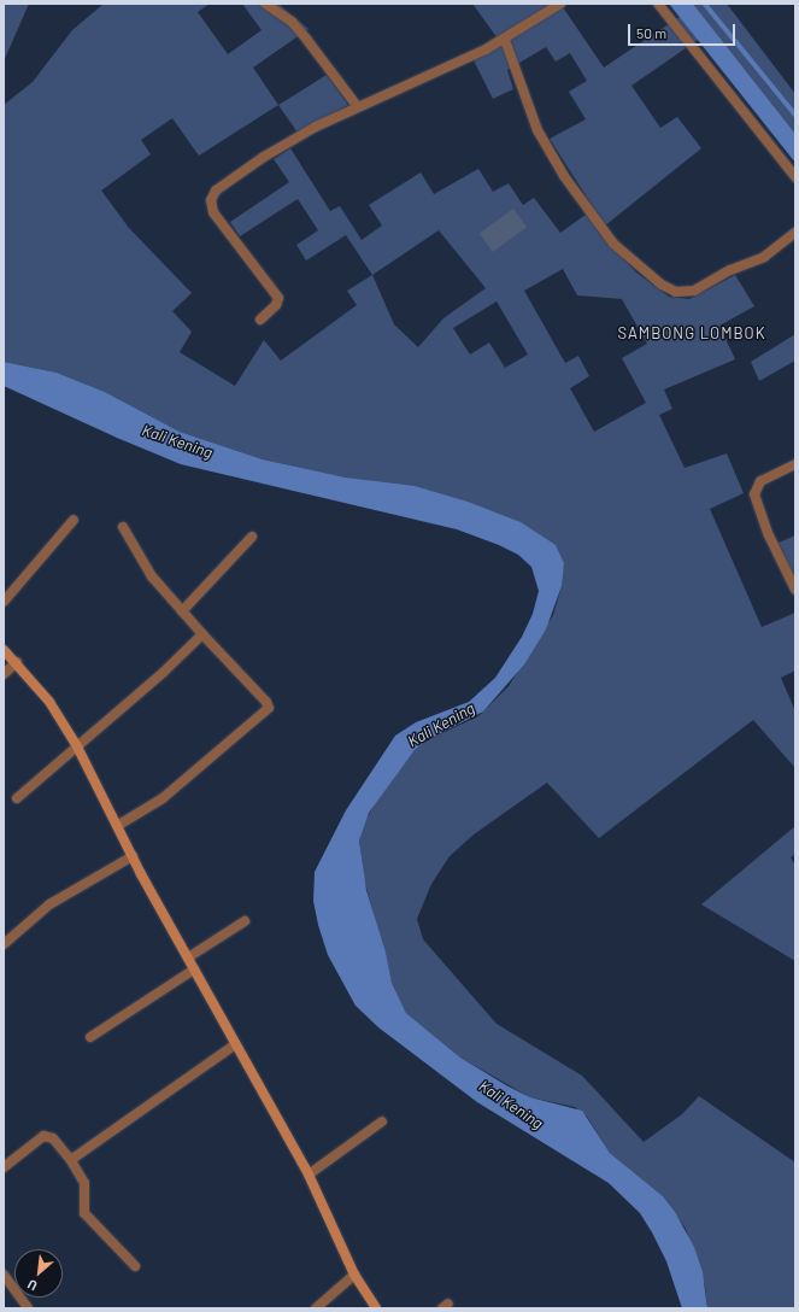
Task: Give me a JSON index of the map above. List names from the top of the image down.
{
  "districts": ["SAMBONG LOMBOK"],
  "water": ["Kali Kening"],
  "scale_bar": "50 m",
  "north": "bottom left"
}
